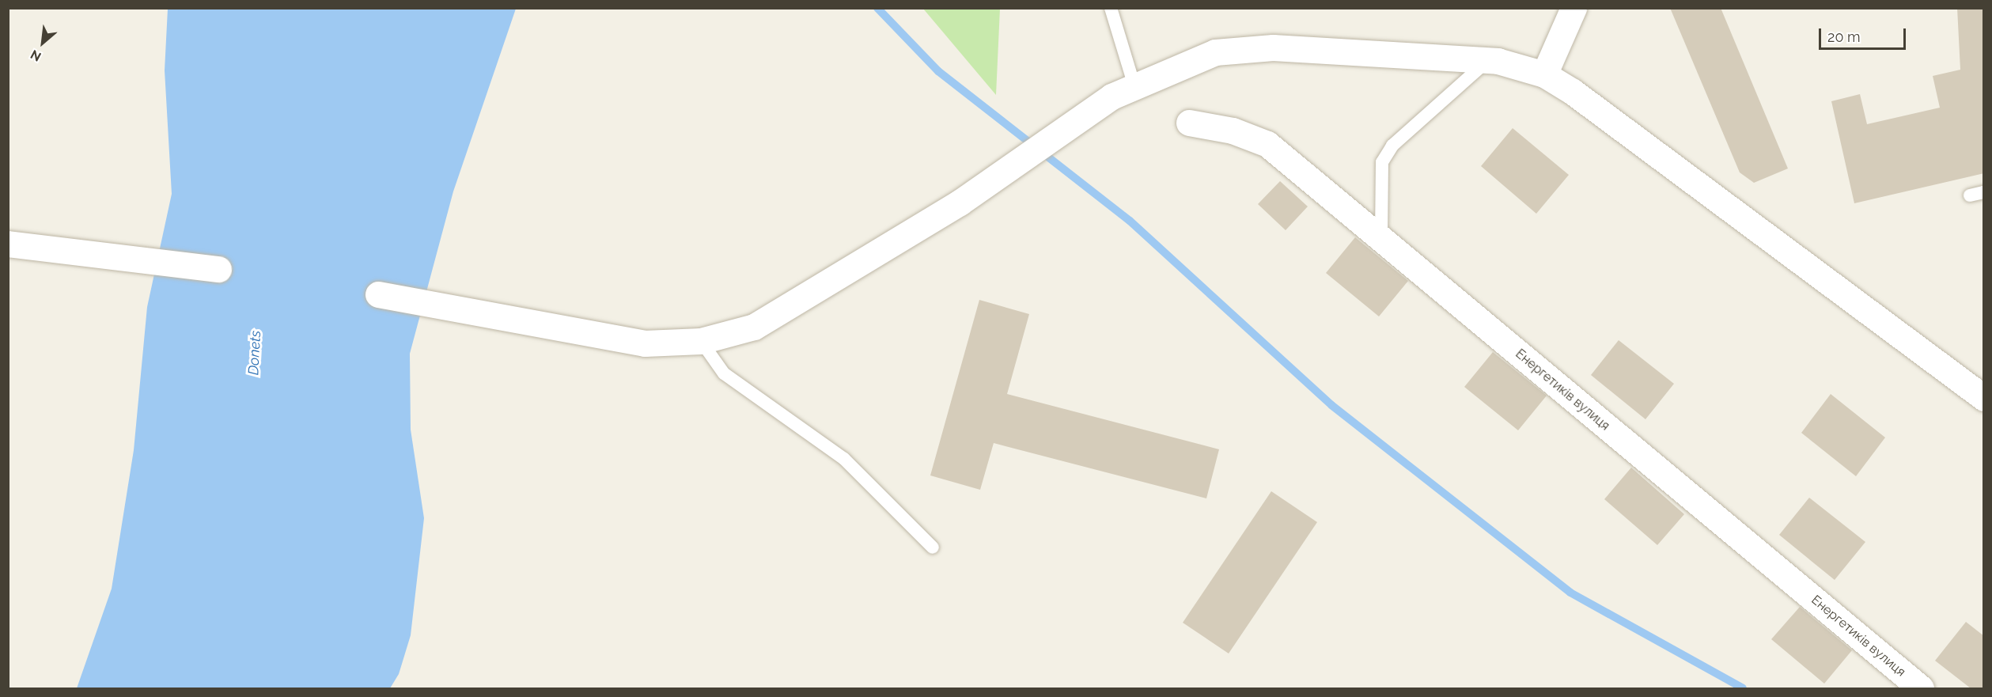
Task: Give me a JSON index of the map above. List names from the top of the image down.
{
  "streets": {
    "street": ["Енергетиків вулиця"]
  },
  "water": ["Donets"],
  "scale_bar": "20 m",
  "north": "bottom left"
}
